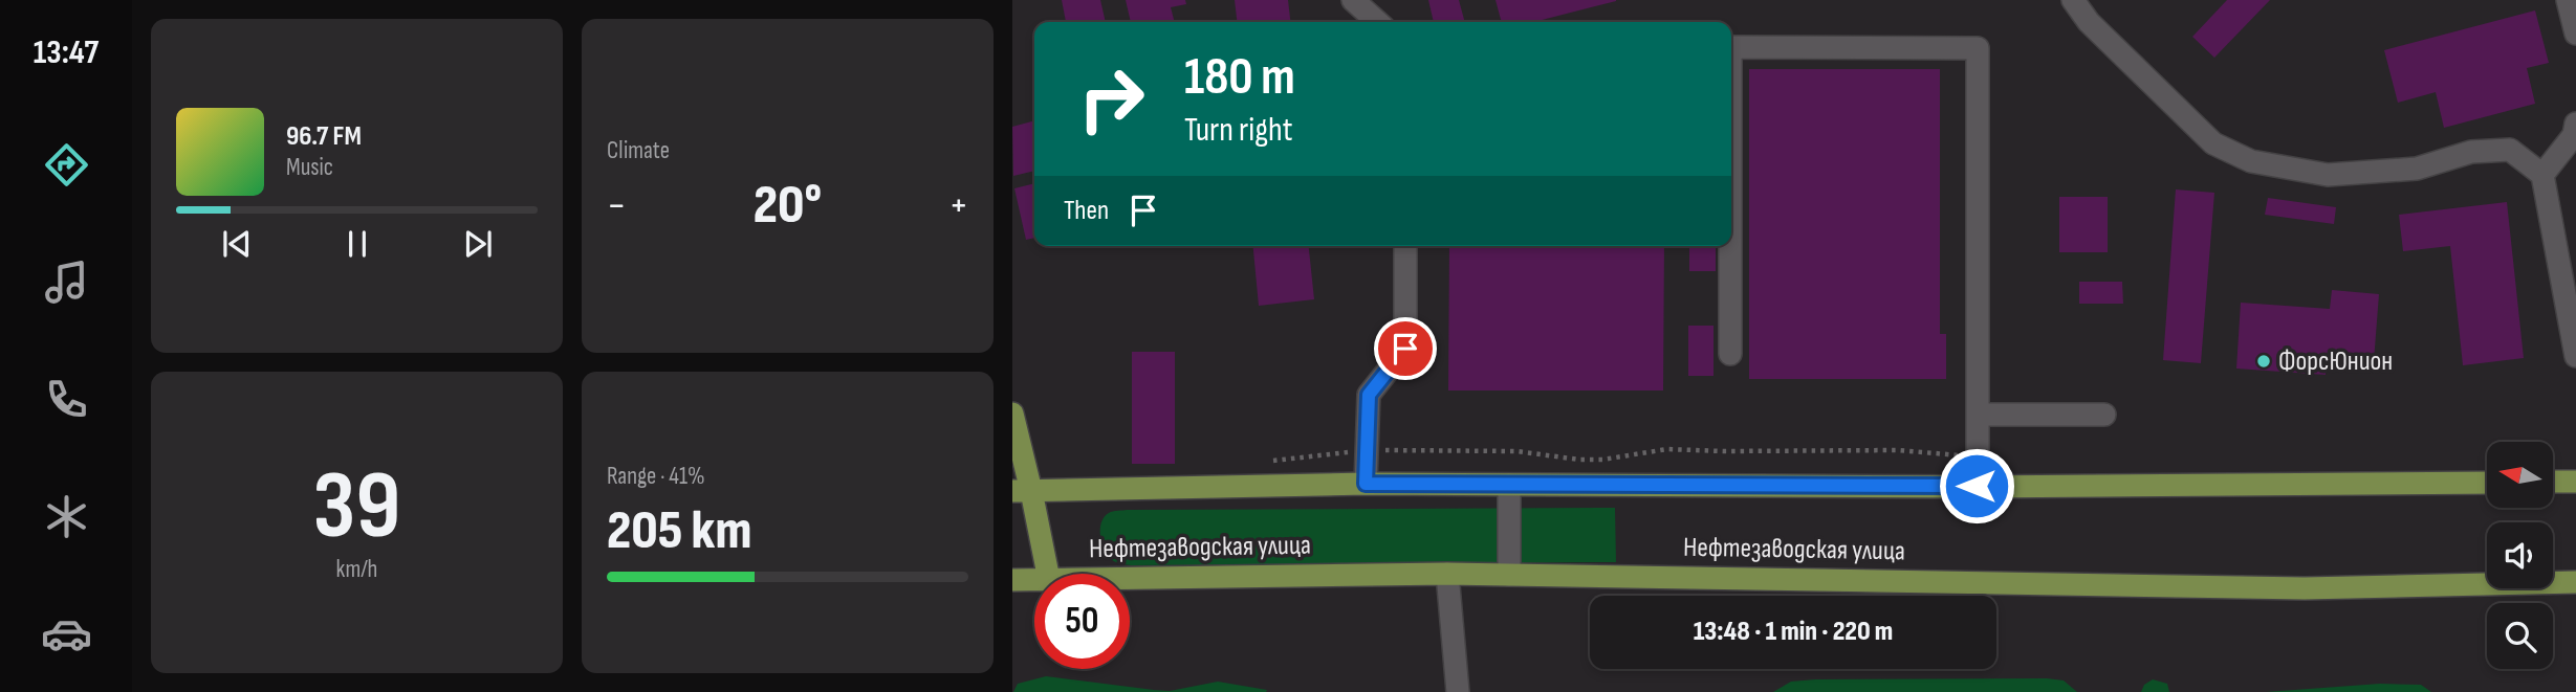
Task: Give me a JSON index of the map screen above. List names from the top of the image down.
{
  "streets": {
    "main road": ["Нефтезаводская улица"]
  },
  "places": ["ФорсЮнион"],
  "north": "left",
  "page": {
    "tabs": "13:47",
    "tile": [
      "Climate",
      ["39", "km/h"],
      ["Range · 41%", "205 km"]
    ],
    "turn": ["180 m", "Turn right"],
    "song": ["96.7 FM", "Music"],
    "heat": ["−", "20°", "+"],
    "then": "Then",
    "limit": "50",
    "trip": "13:48 · 1 min · 220 m"
  }
}
